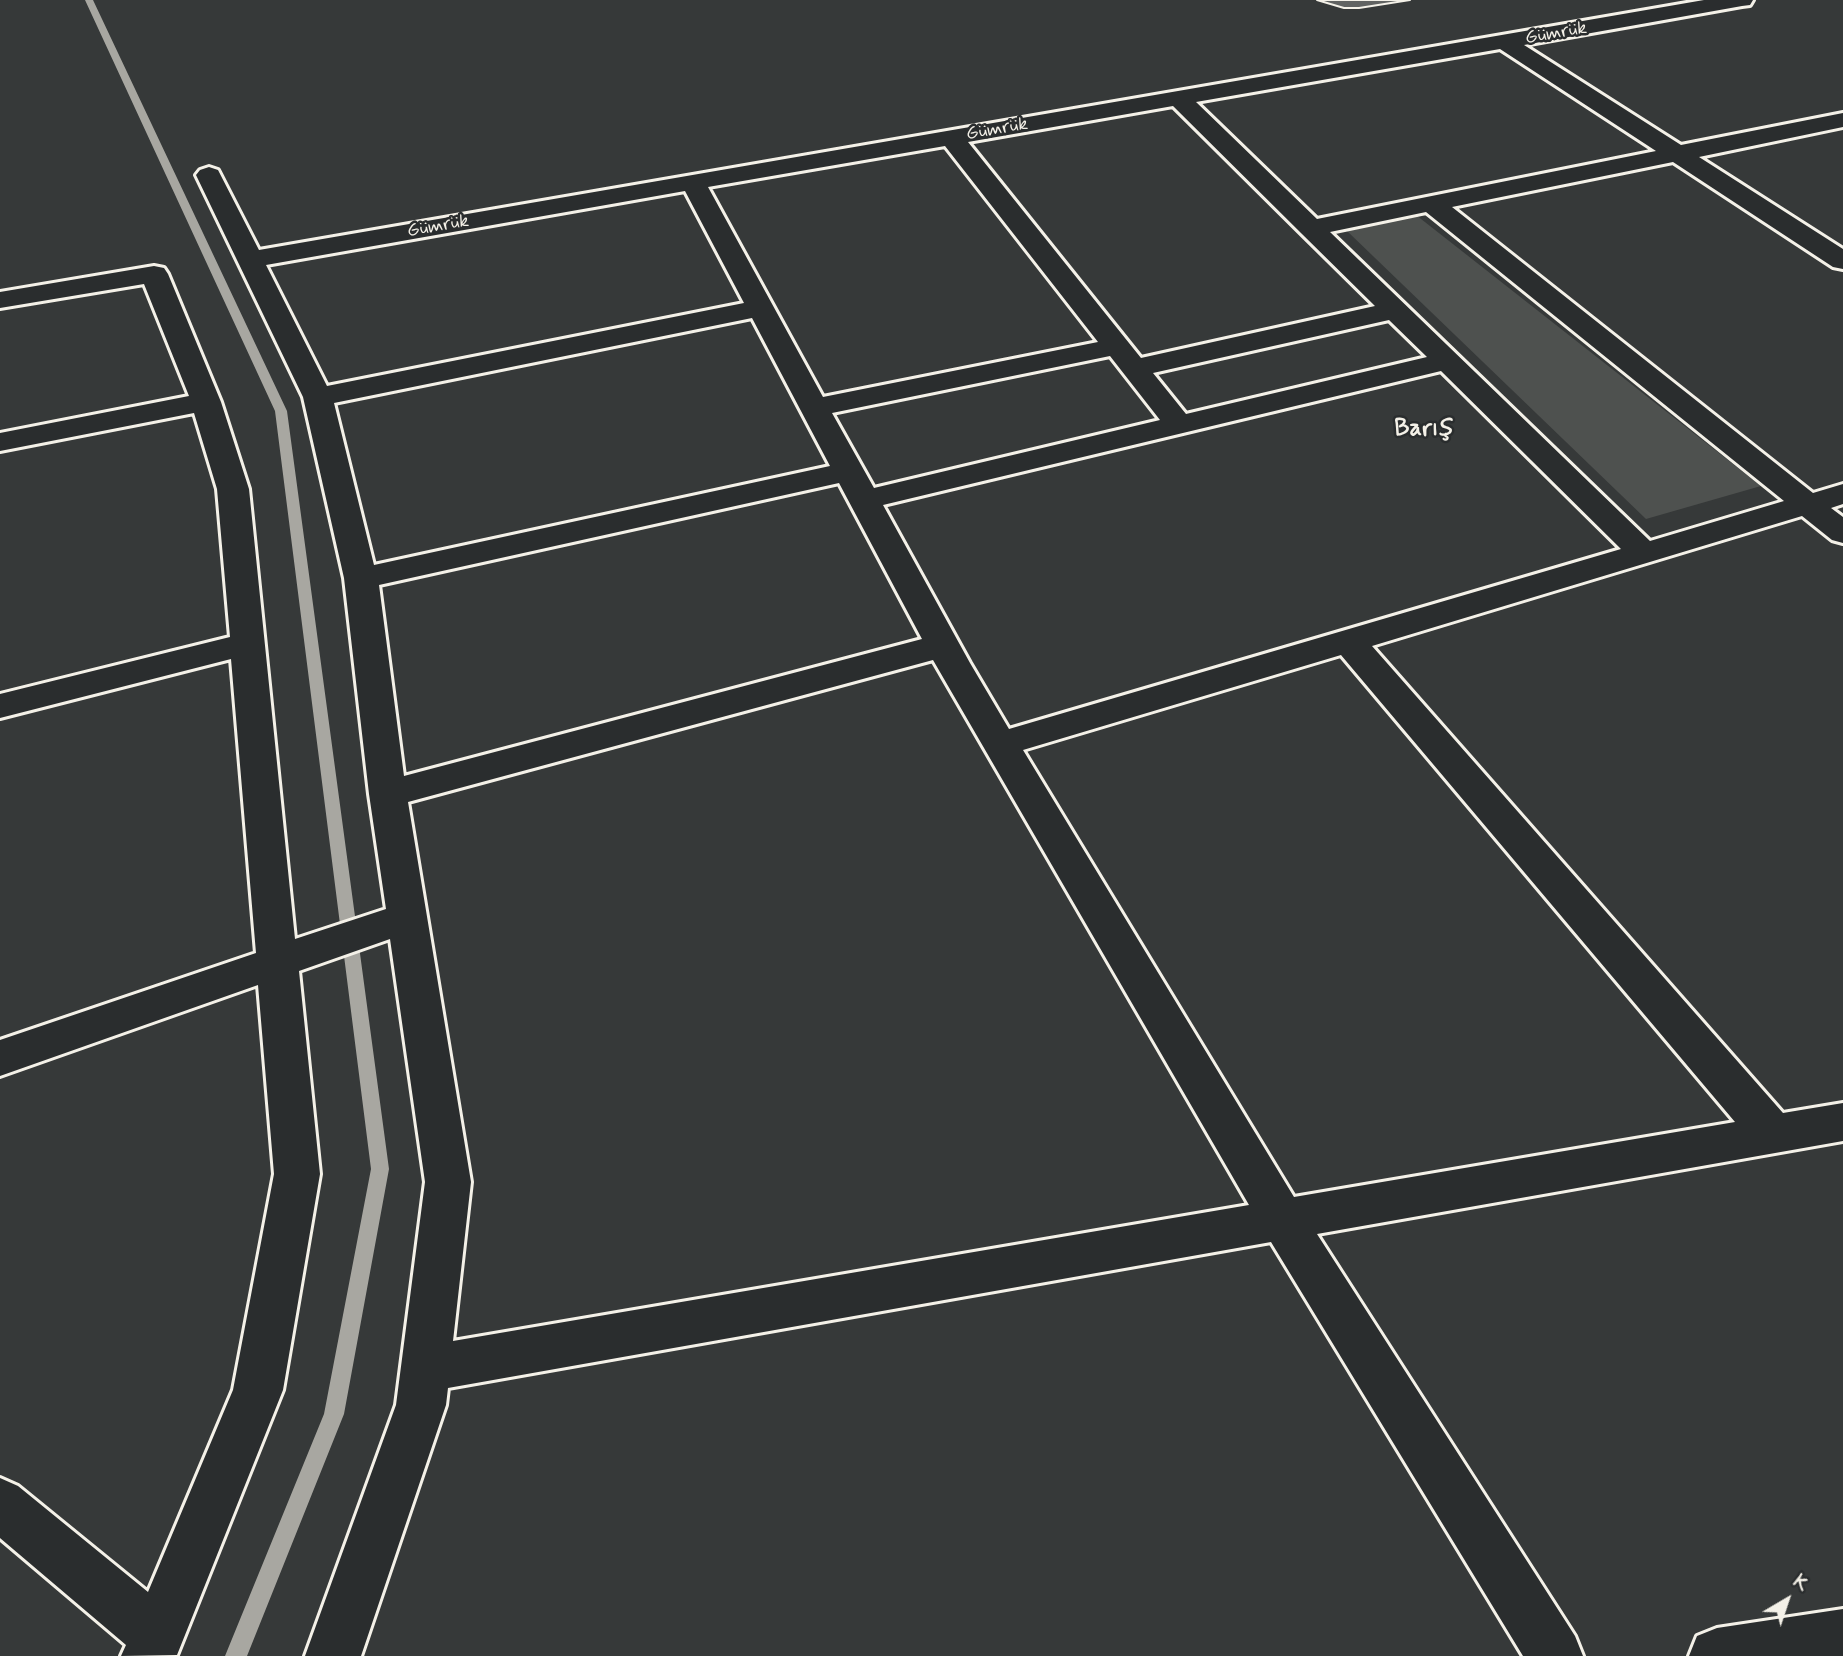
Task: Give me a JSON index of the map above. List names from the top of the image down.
{
  "streets": {
    "street": ["Gümrük"]
  },
  "districts": ["Barış"],
  "north": "top right"
}
